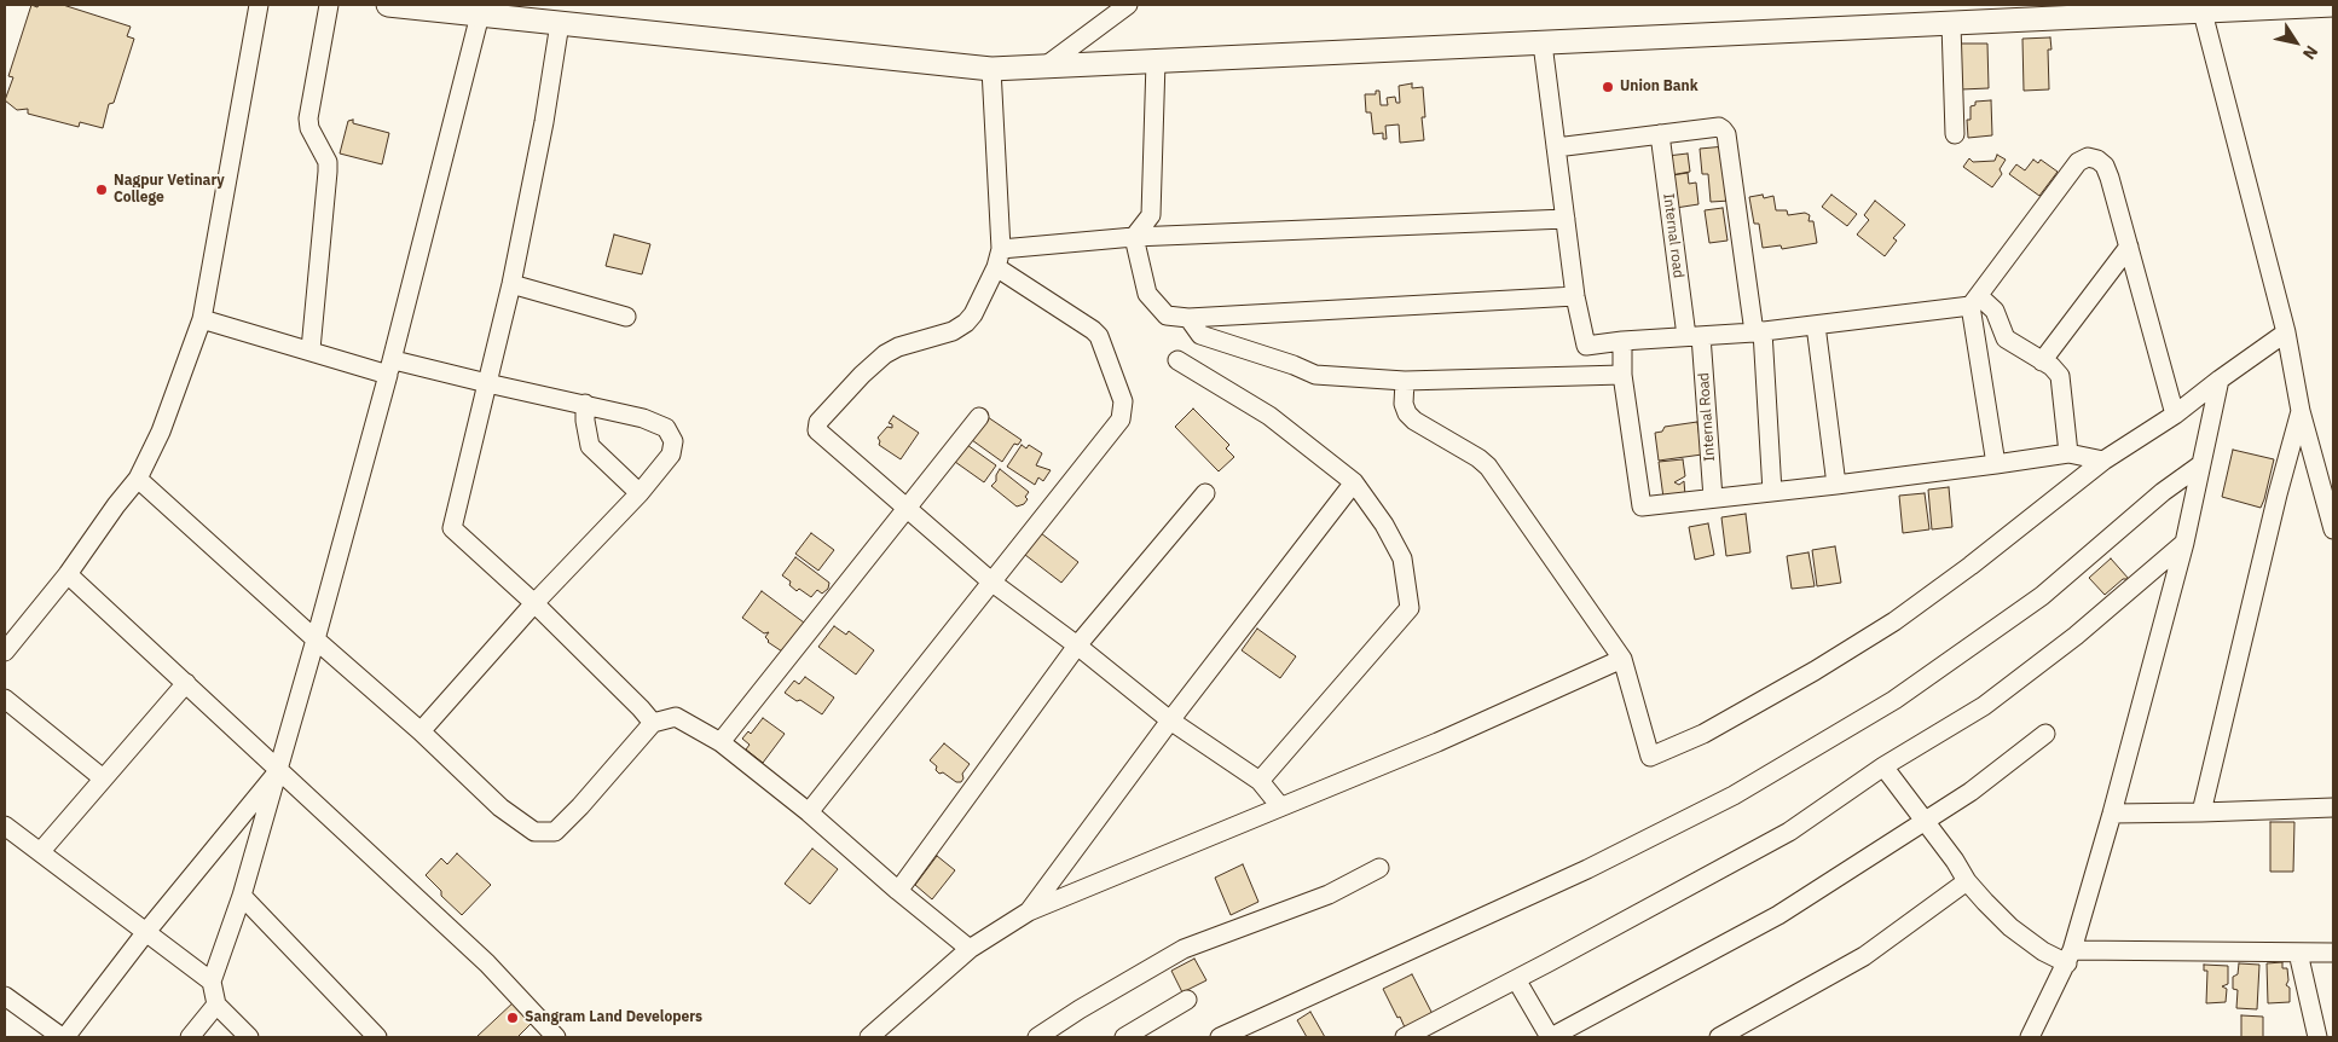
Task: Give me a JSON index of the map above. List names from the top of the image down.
{
  "streets": {
    "street": ["Internal road", "Internal Road"]
  },
  "crossings": [
    ["Internal road", "Internal Road"]
  ],
  "places": ["Union Bank", "Nagpur Vetinary College", "Sangram Land Developers"],
  "north": "bottom right"
}
